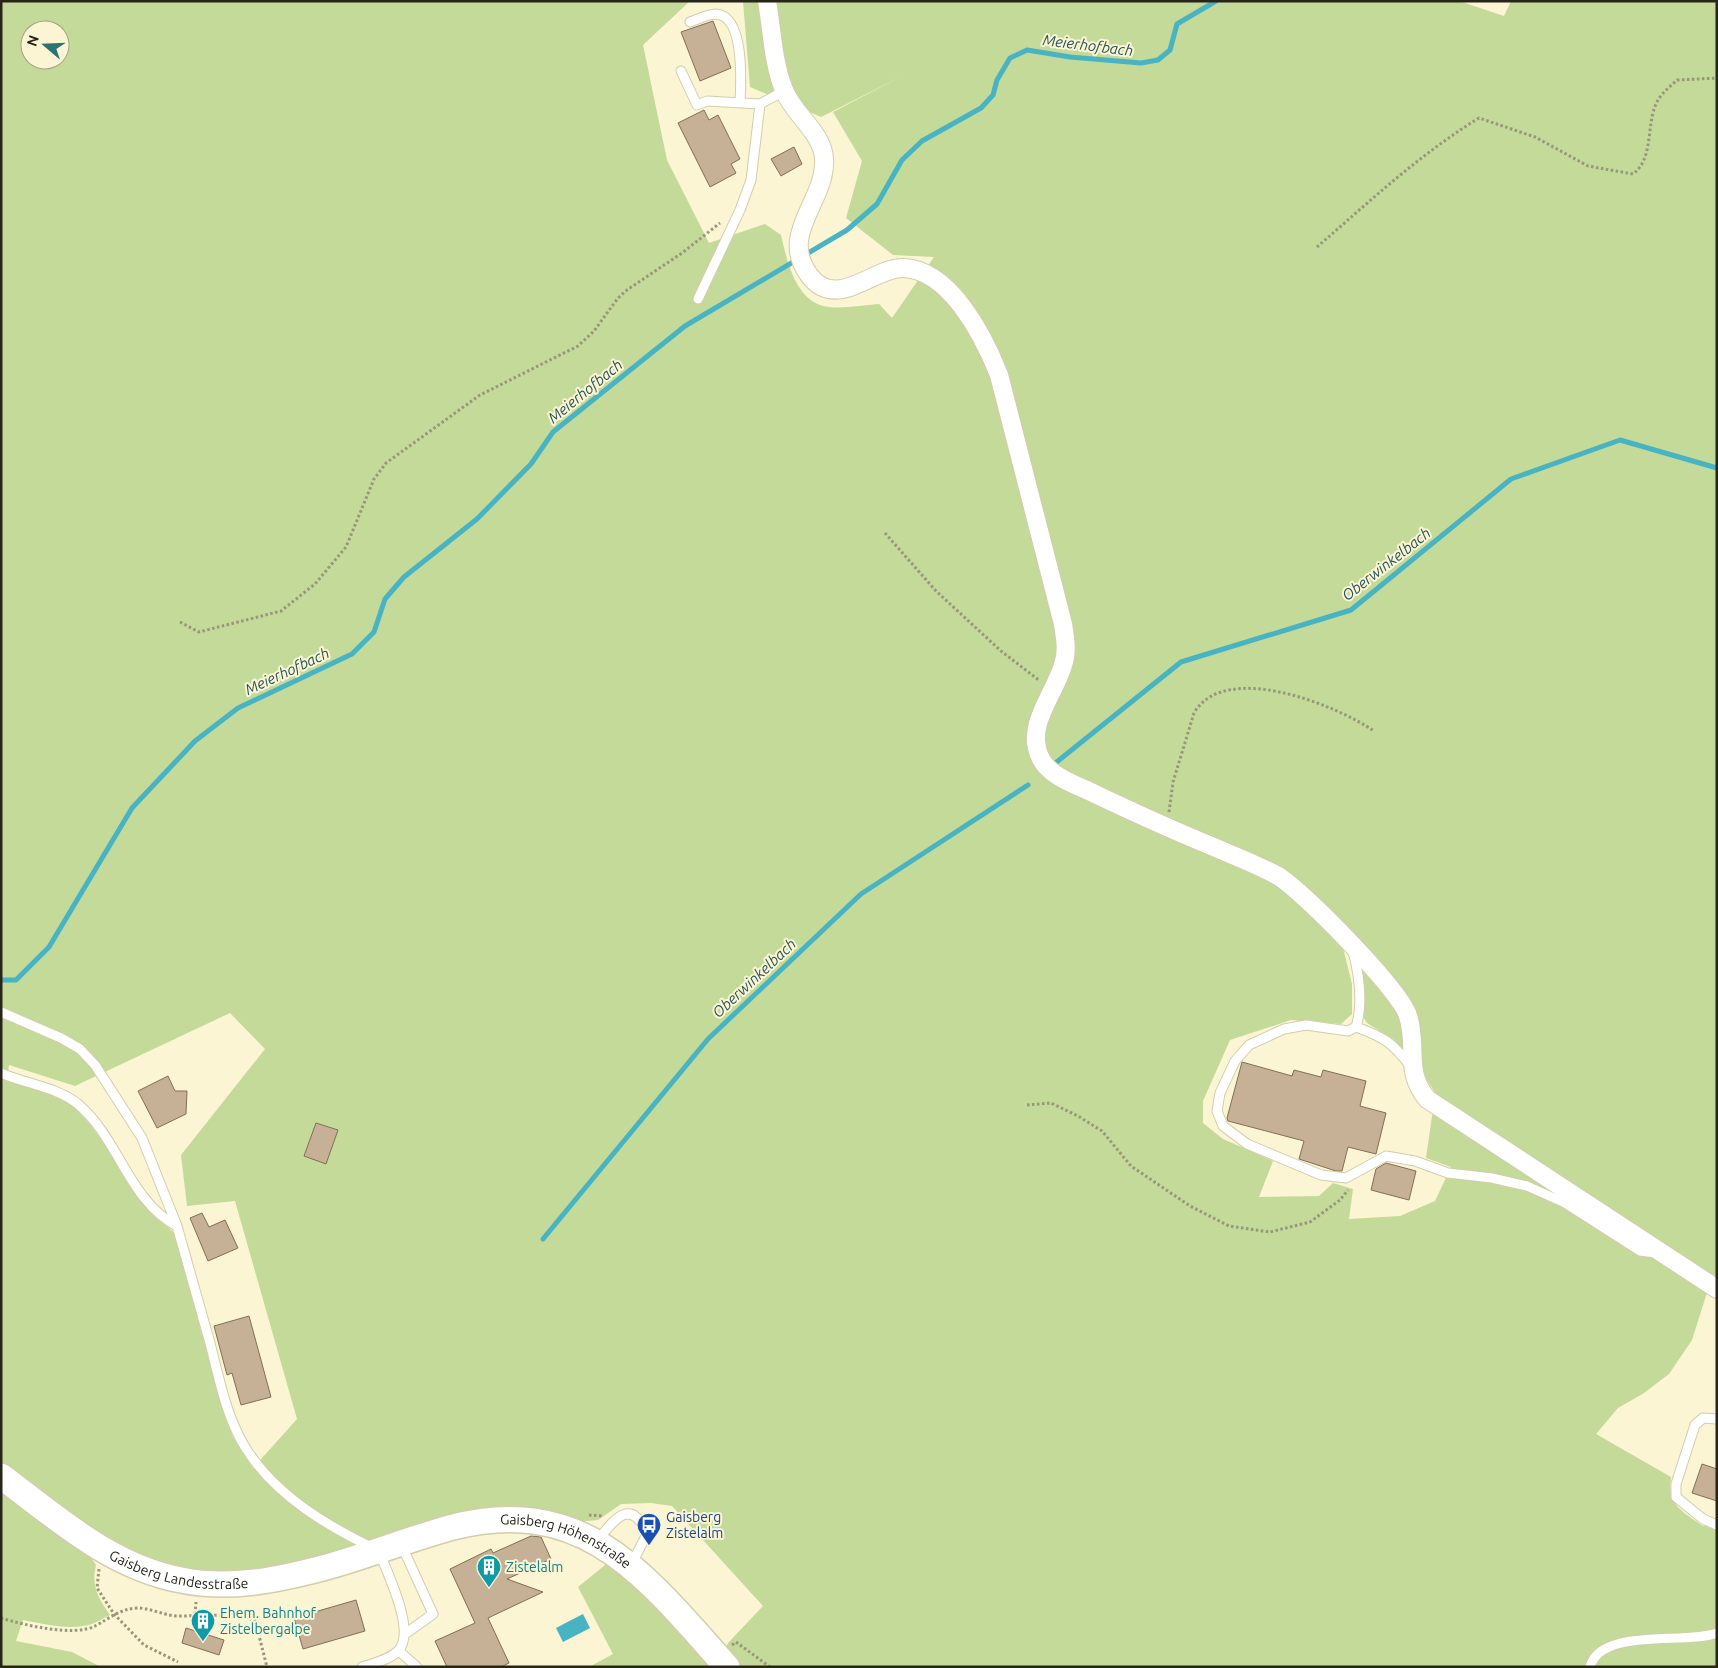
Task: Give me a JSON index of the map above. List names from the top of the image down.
{
  "streets": {
    "main road": ["Gaisberg Höhenstraße", "Gaisberg Landesstraße"]
  },
  "crossings": [
    ["Gaisberg Höhenstraße", "Gaisberg Landesstraße"]
  ],
  "water": ["Meierhofbach", "Oberwinkelbach"],
  "places": {
    "bus stop": ["Gaisberg Zistelalm"],
    "building": ["Zistelalm", "Ehem. Bahnhof Zistelbergalpe"]
  },
  "north": "left"
}
